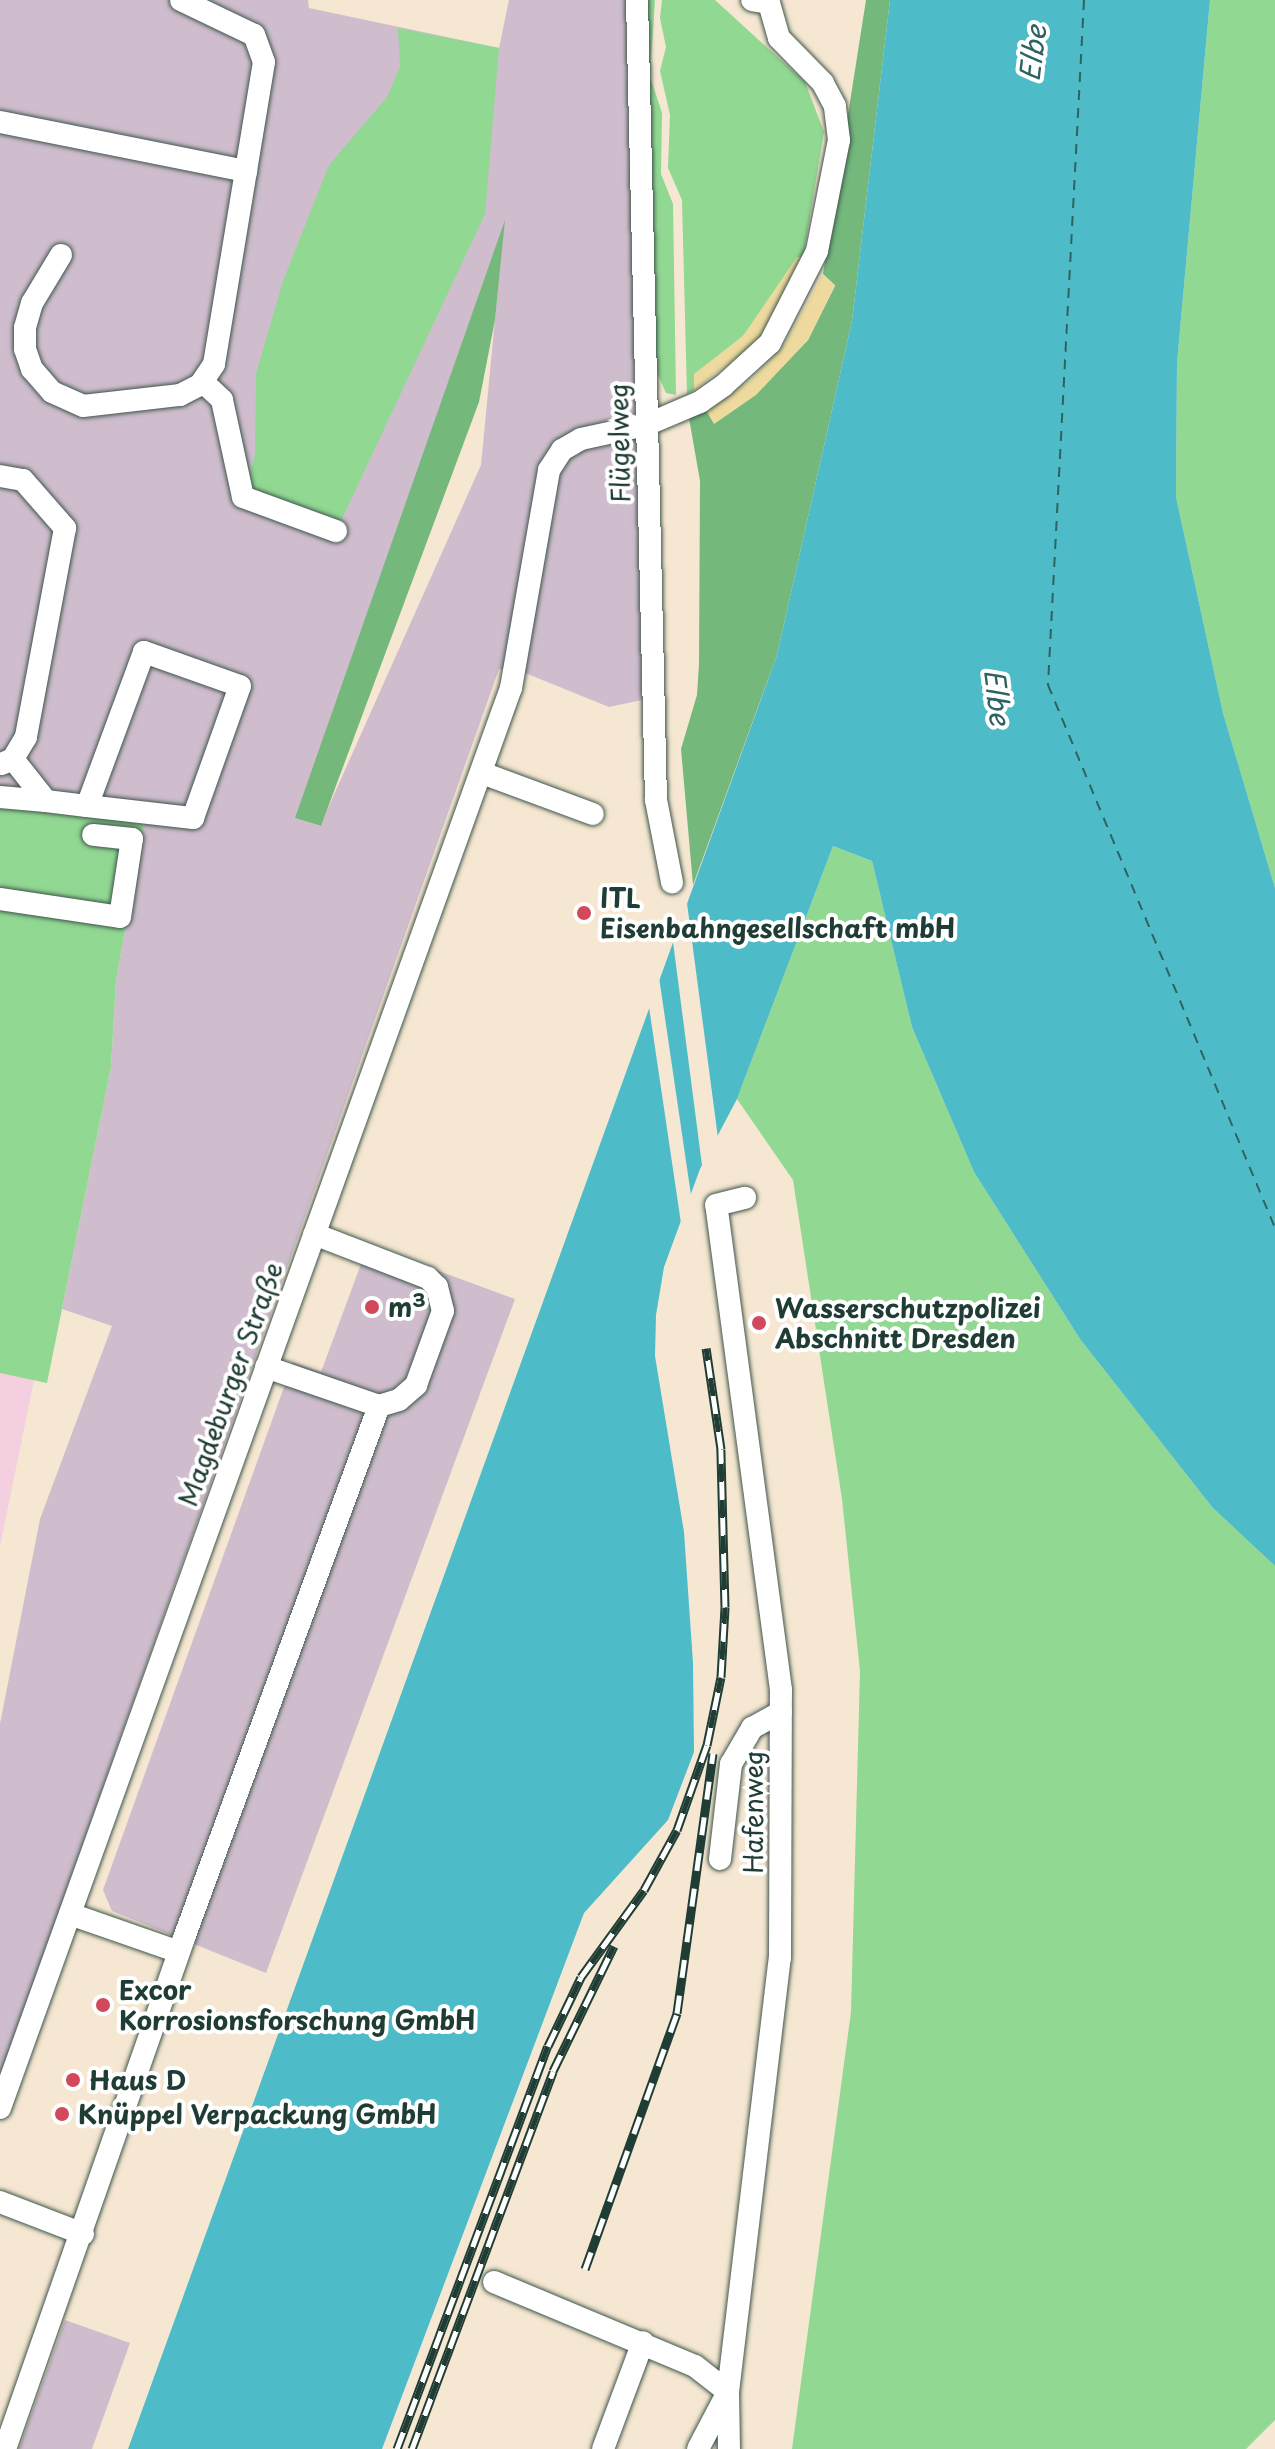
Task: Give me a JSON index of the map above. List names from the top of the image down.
{
  "streets": {
    "street": ["Flügelweg", "Magdeburger Straße", "Hafenweg"]
  },
  "crossings": [
    ["Flügelweg", "Magdeburger Straße"]
  ],
  "water": ["Elbe"],
  "places": [
    "ITL Eisenbahngesellschaft mbH",
    "m³",
    "Wasserschutzpolizei Abschnitt Dresden",
    "Excor Korrosionsforschung GmbH",
    "Haus D",
    "Knüppel Verpackung GmbH"
  ]
}
